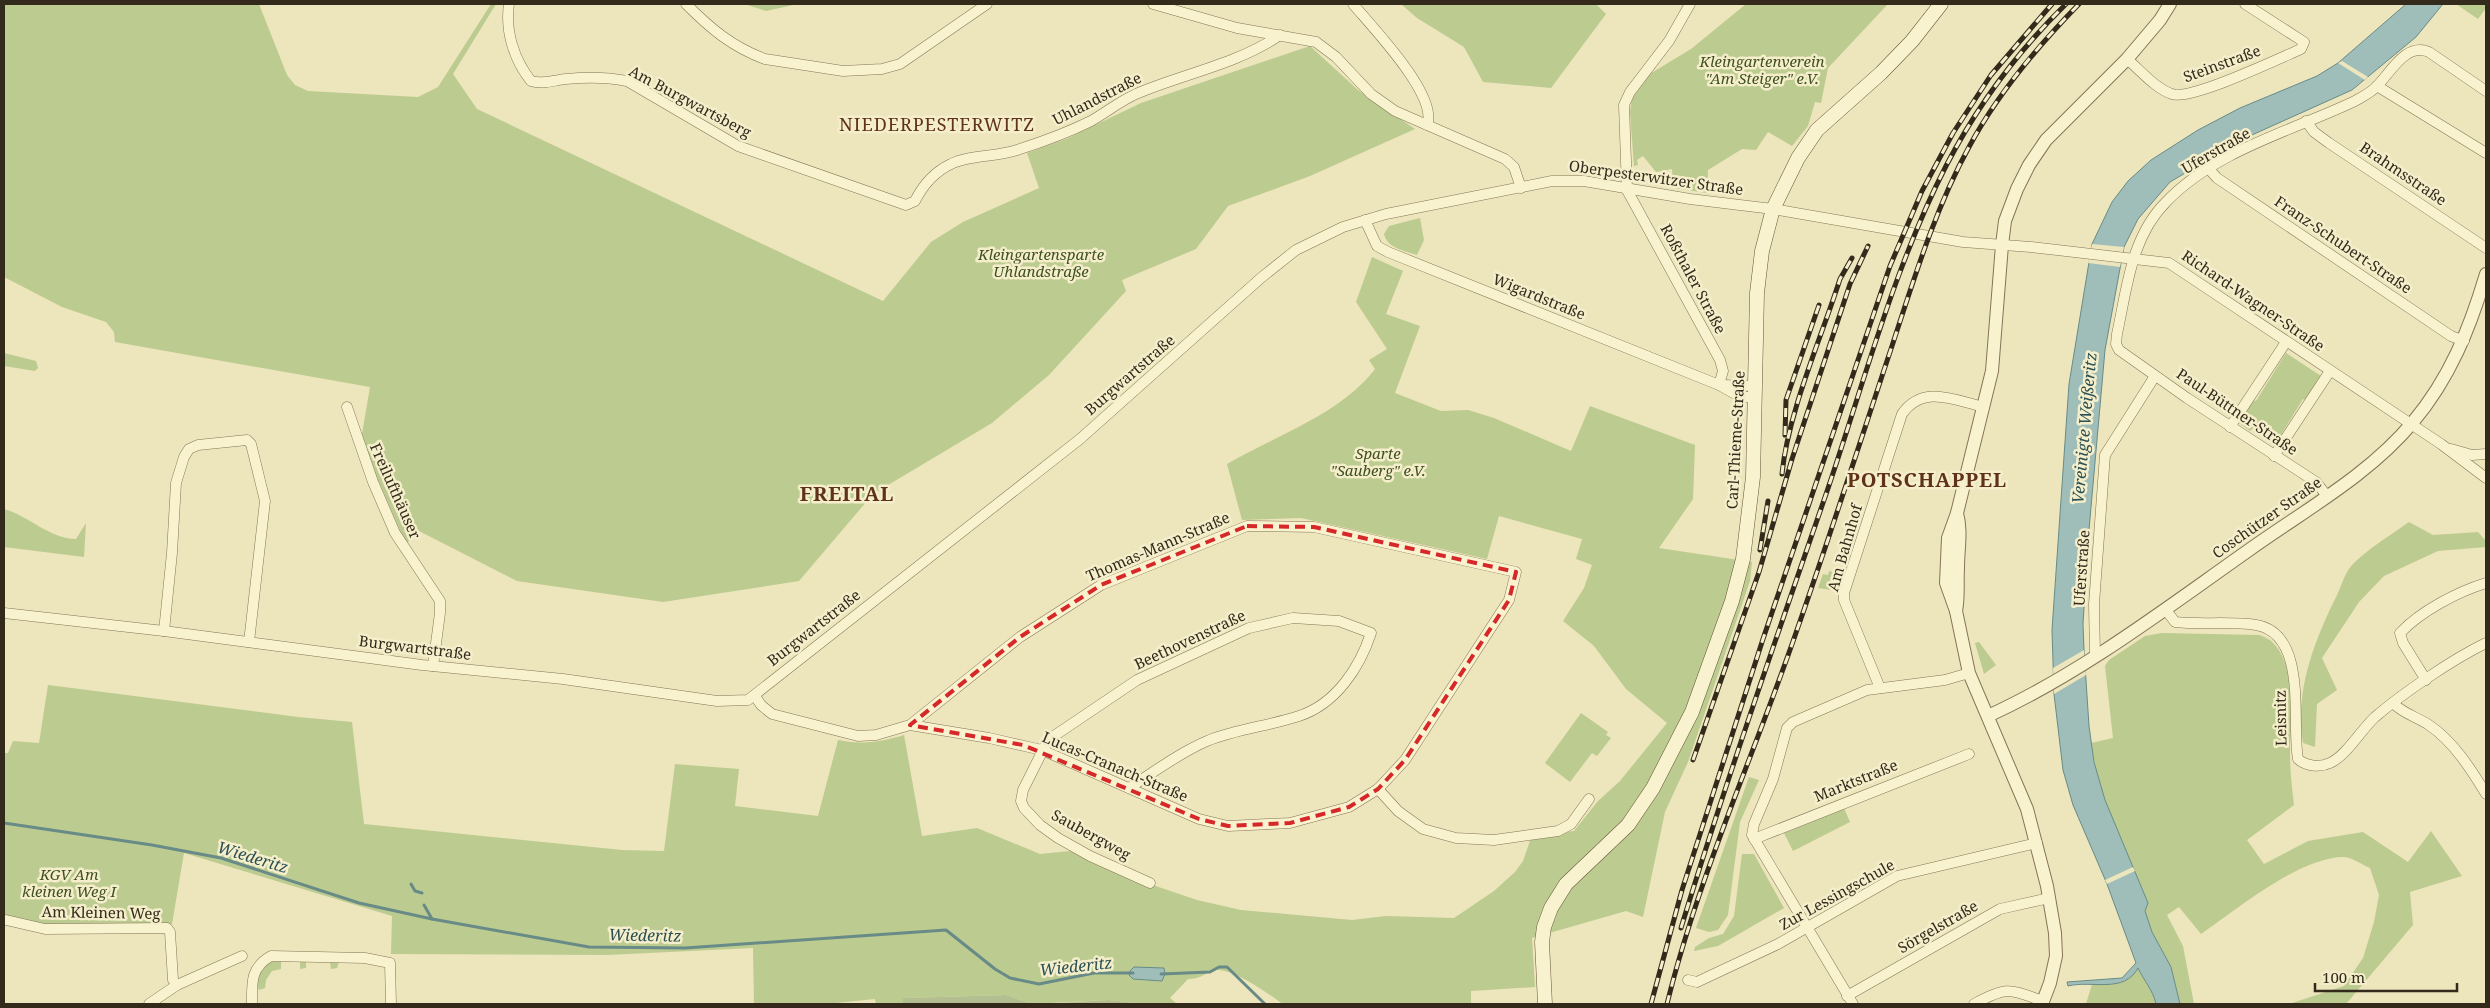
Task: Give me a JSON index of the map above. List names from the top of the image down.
{
  "streets": {
    "main road": ["Carl-Thieme-Straße"],
    "street": [
      "Steinstraße",
      "Uhlandstraße",
      "Am Burgwartsberg",
      "Uferstraße",
      "Brahmsstraße",
      "Oberpesterwitzer Straße",
      "Franz-Schubert-Straße",
      "Roßthaler Straße",
      "Wigardstraße",
      "Richard-Wagner-Straße",
      "Burgwartstraße",
      "Paul-Büttner-Straße",
      "Freilufthäuser",
      "Coschützer Straße",
      "Thomas-Mann-Straße",
      "Am Bahnhof",
      "Beethovenstraße",
      "Leisnitz",
      "Lucas-Cranach-Straße",
      "Marktstraße",
      "Saubergweg",
      "Zur Lessingschule",
      "Am Kleinen Weg",
      "Sörgelstraße"
    ]
  },
  "crossings": [
    ["Uhlandstraße", "Am Burgwartsberg"],
    ["Uferstraße", "Brahmsstraße"],
    ["Uferstraße", "Franz-Schubert-Straße"],
    ["Uferstraße", "Richard-Wagner-Straße"],
    ["Uferstraße", "Paul-Büttner-Straße"],
    ["Uferstraße", "Coschützer Straße"],
    ["Oberpesterwitzer Straße", "Roßthaler Straße"],
    ["Oberpesterwitzer Straße", "Richard-Wagner-Straße"],
    ["Oberpesterwitzer Straße", "Burgwartstraße"],
    ["Oberpesterwitzer Straße", "Carl-Thieme-Straße"],
    ["Franz-Schubert-Straße", "Coschützer Straße"],
    ["Roßthaler Straße", "Wigardstraße"],
    ["Wigardstraße", "Burgwartstraße"],
    ["Wigardstraße", "Carl-Thieme-Straße"],
    ["Richard-Wagner-Straße", "Coschützer Straße"],
    ["Burgwartstraße", "Freilufthäuser"],
    ["Burgwartstraße", "Lucas-Cranach-Straße"],
    ["Paul-Büttner-Straße", "Coschützer Straße"],
    ["Coschützer Straße", "Leisnitz"],
    ["Thomas-Mann-Straße", "Lucas-Cranach-Straße"],
    ["Beethovenstraße", "Lucas-Cranach-Straße"],
    ["Beethovenstraße", "Saubergweg"],
    ["Lucas-Cranach-Straße", "Saubergweg"]
  ],
  "districts": ["NIEDERPESTERWITZ", "POTSCHAPPEL", "FREITAL"],
  "water": ["Vereinigte Weißeritz", "Wiederitz"],
  "parks": [
    "Kleingartenverein \"Am Steiger\" e.V.",
    "Kleingartensparte Uhlandstraße",
    "Sparte \"Sauberg\" e.V.",
    "KGV Am kleinen Weg I"
  ],
  "scale_bar": "100 m"
}
